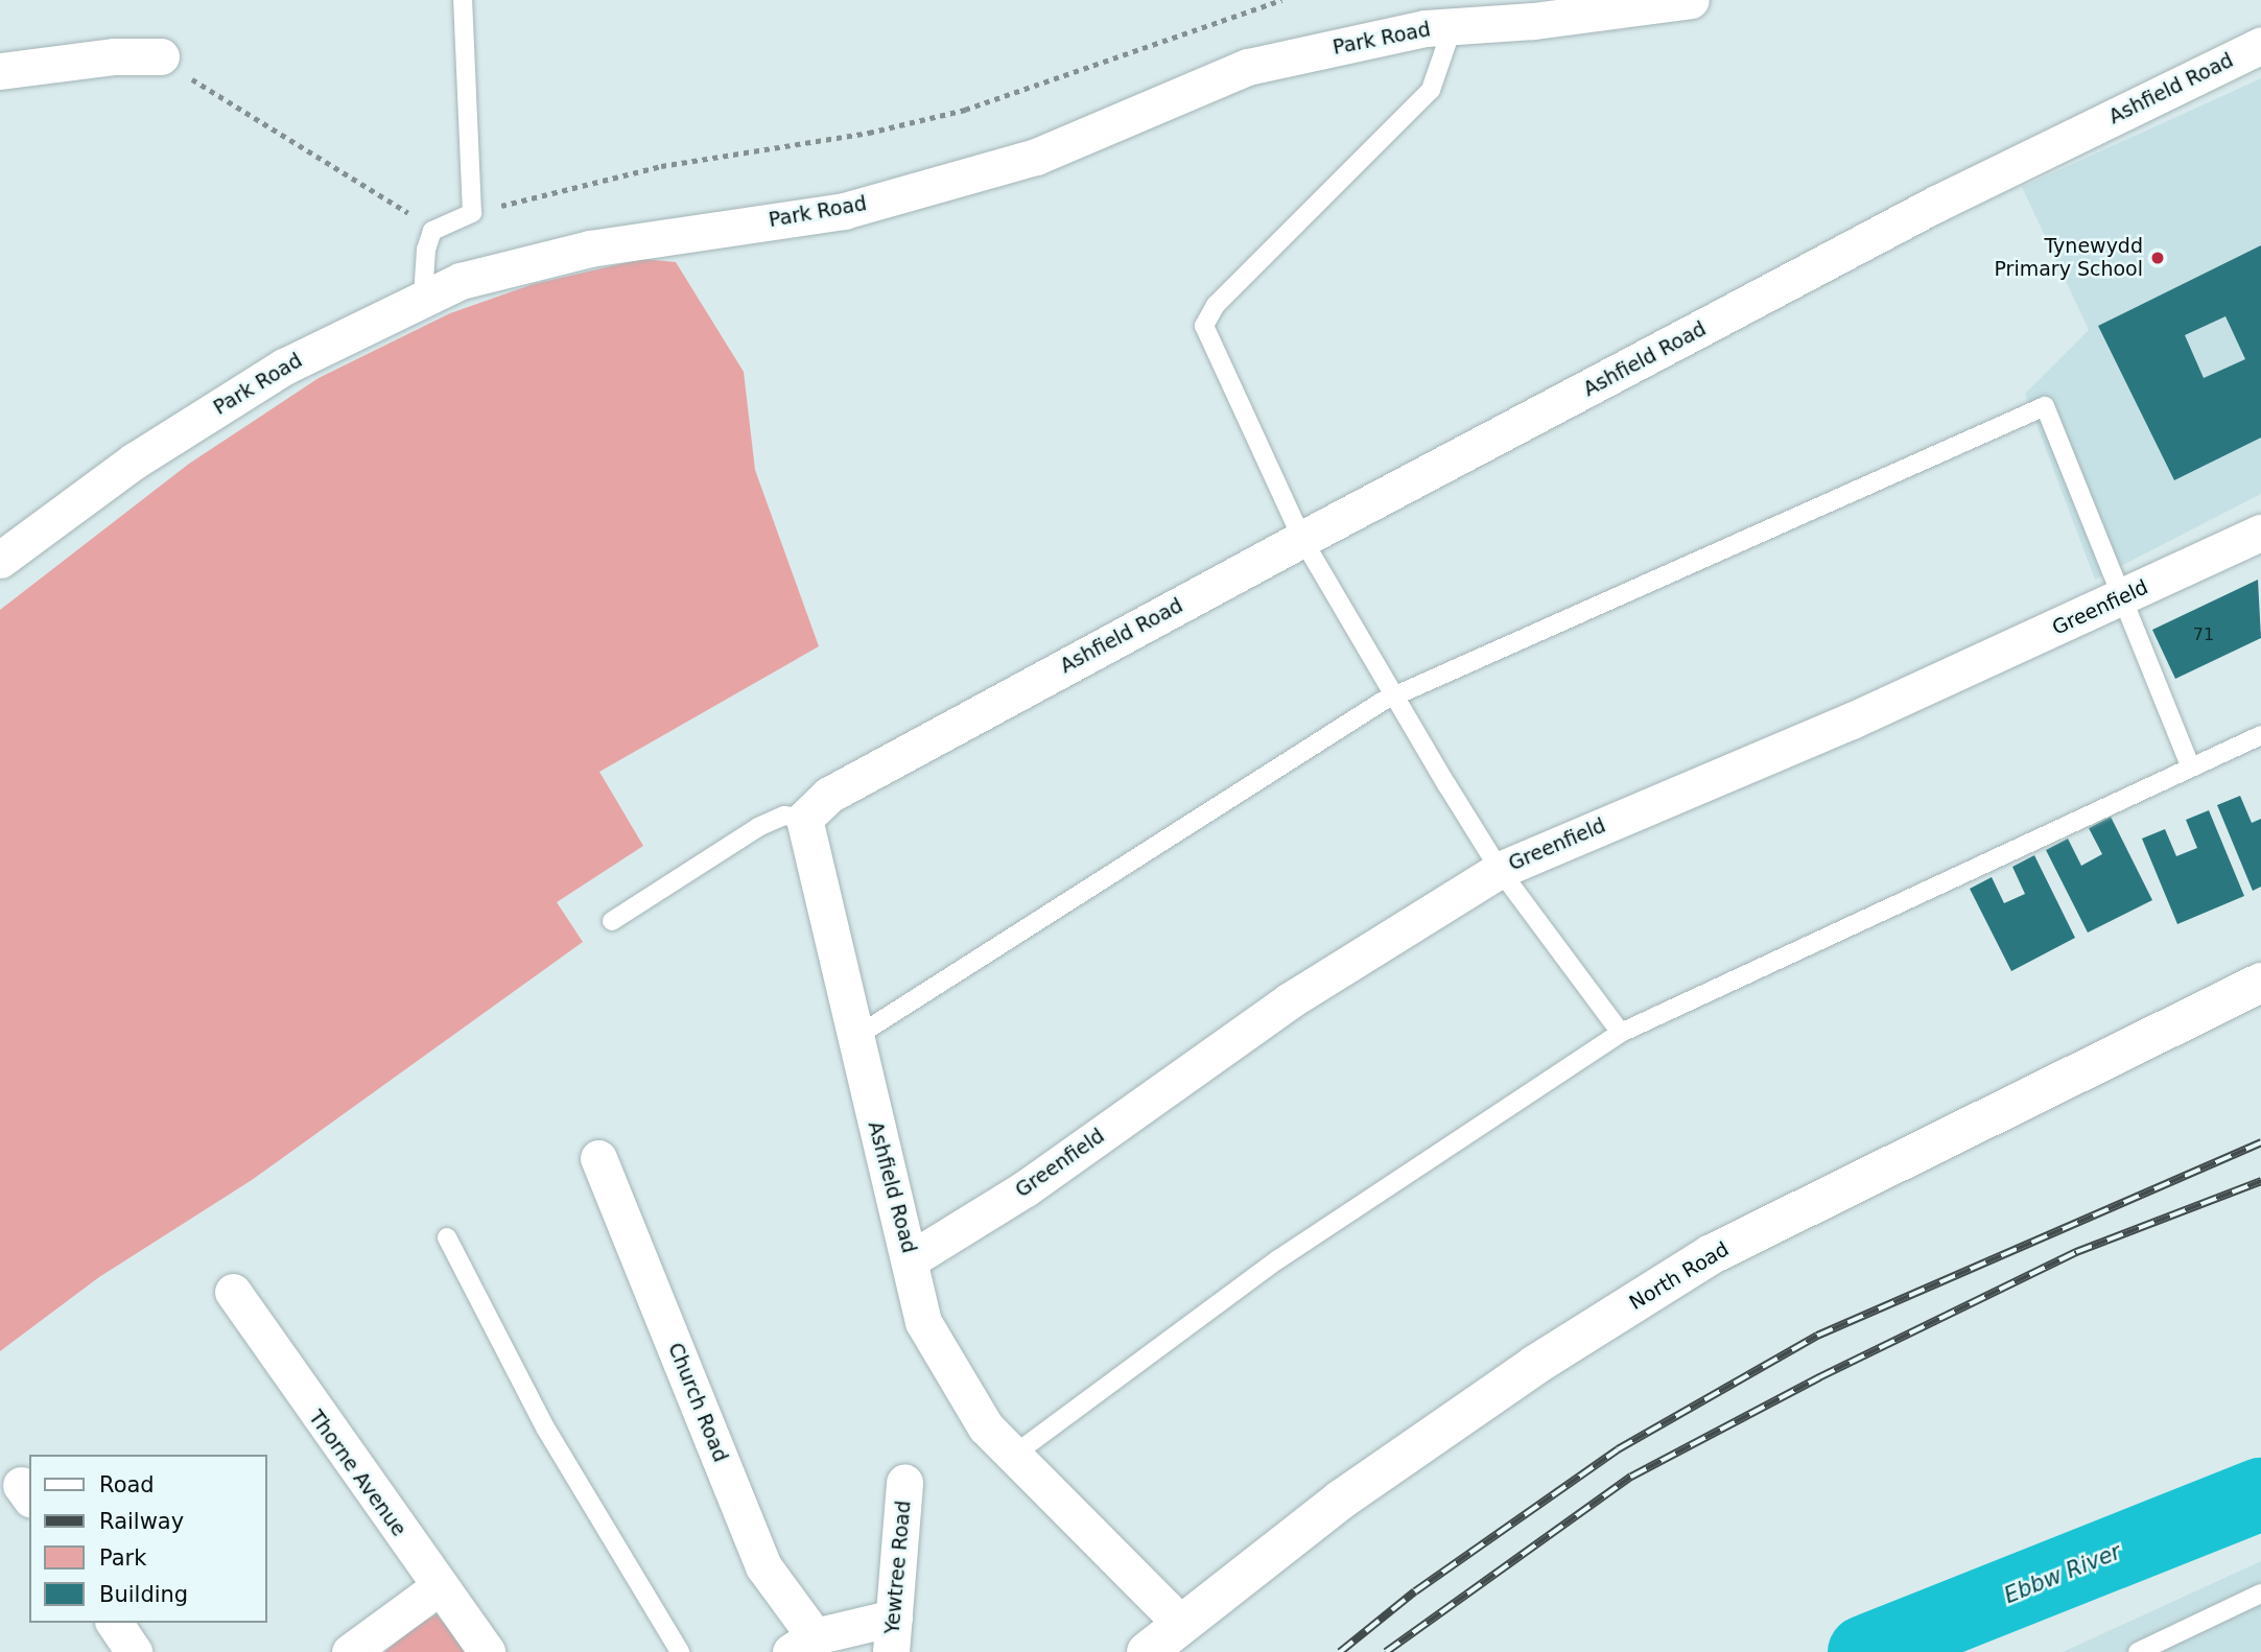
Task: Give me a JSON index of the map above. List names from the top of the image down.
{
  "streets": {
    "street": [
      "Park Road",
      "Ashfield Road",
      "Greenfield",
      "North Road",
      "Church Road",
      "Thorne Avenue",
      "Yewtree Road"
    ]
  },
  "crossings": [
    ["Ashfield Road", "Greenfield"],
    ["Ashfield Road", "North Road"]
  ],
  "water": ["Ebbw River"],
  "places": ["Tynewydd Primary School"],
  "house_numbers": ["71"],
  "legend": [
    "Road",
    "Railway",
    "Park",
    "Building"
  ]
}
